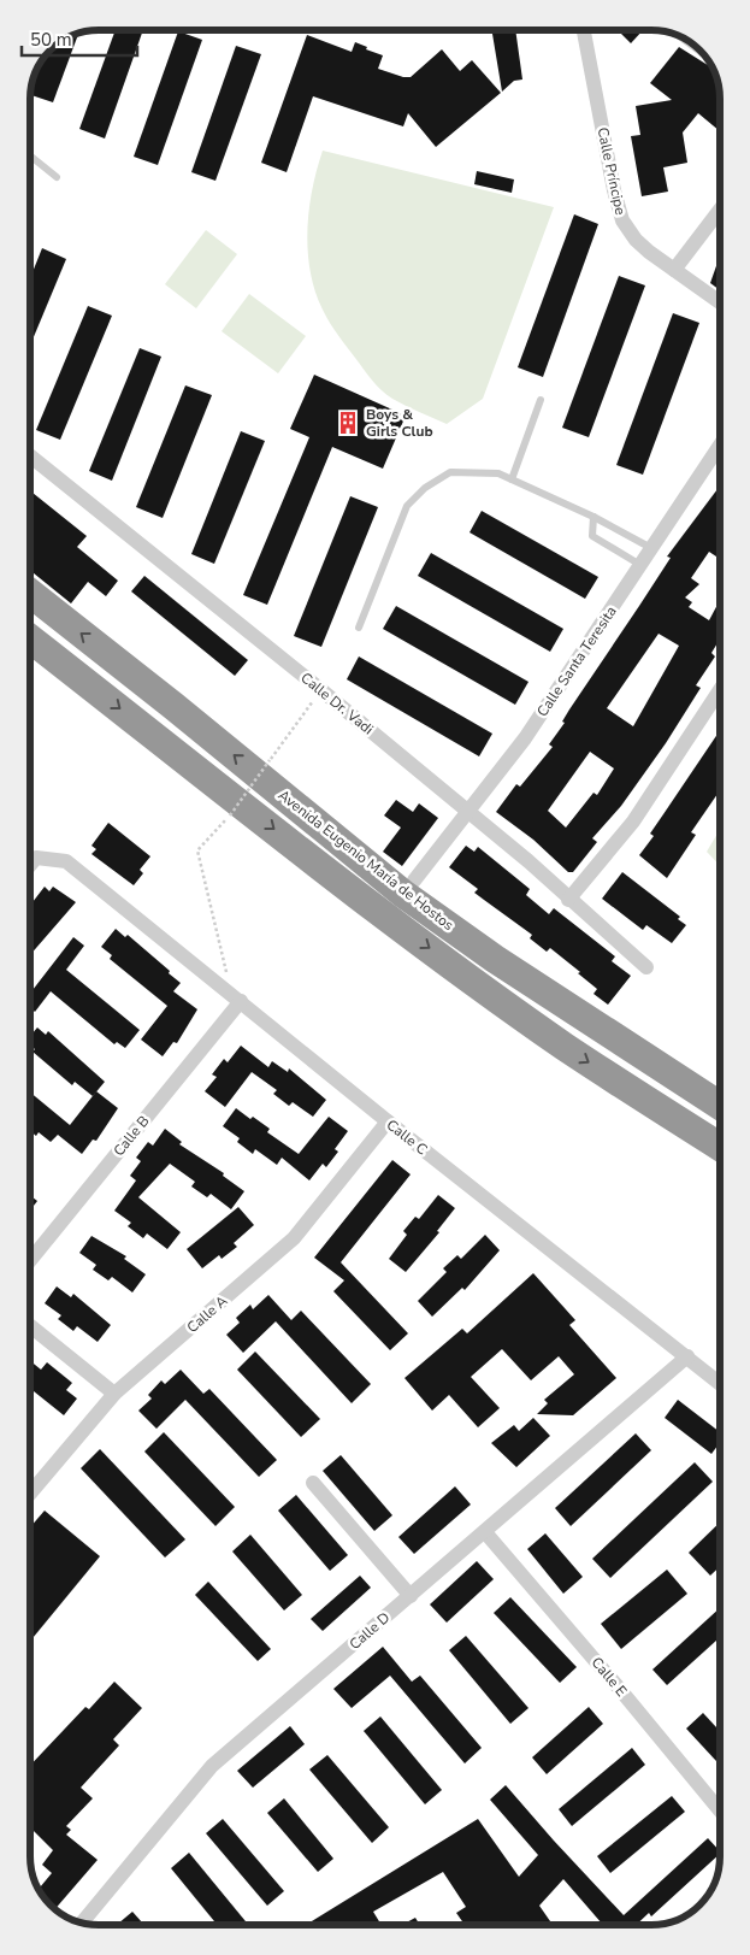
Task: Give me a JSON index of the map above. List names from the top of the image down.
{
  "streets": {
    "highway": ["Avenida Eugenio María de Hostos"],
    "street": [
      "Calle Príncipe",
      "Calle Santa Teresita",
      "Calle Dr. Vadi",
      "Calle B",
      "Calle C",
      "Calle A",
      "Calle D",
      "Calle E"
    ]
  },
  "crossings": [
    ["Calle Santa Teresita", "Calle Dr. Vadi"],
    ["Calle B", "Calle C"],
    ["Calle C", "Calle A"],
    ["Calle C", "Calle D"],
    ["Calle D", "Calle E"]
  ],
  "places": {
    "building": ["Boys & Girls Club"]
  },
  "scale_bar": "50 m"
}
